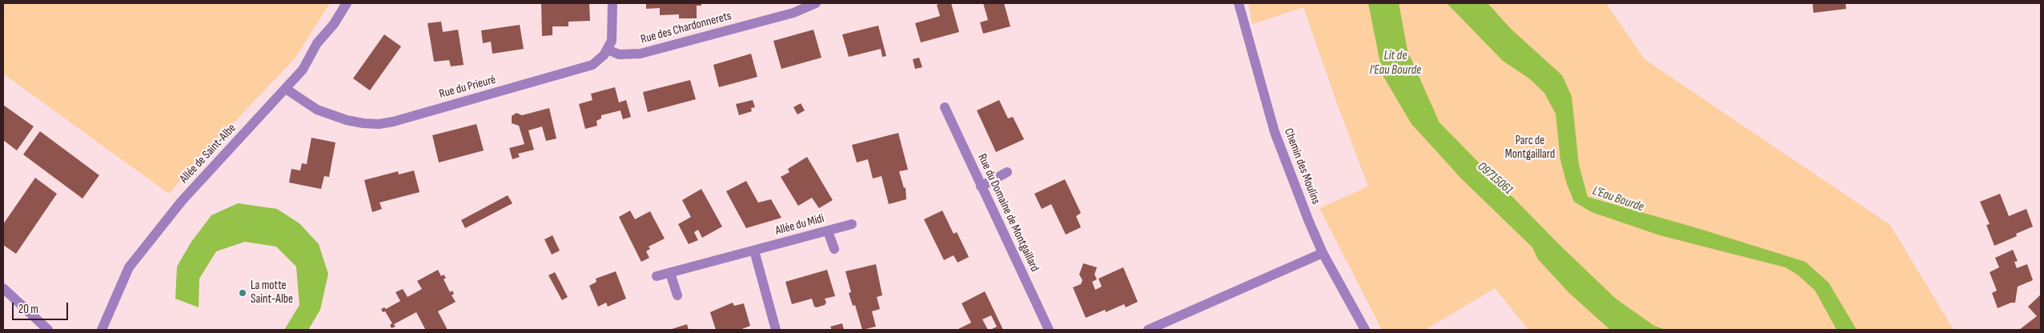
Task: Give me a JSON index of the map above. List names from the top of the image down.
{
  "streets": {
    "street": [
      "Rue des Chardonnerets",
      "Rue du Prieuré",
      "Allée de Saint-Albe",
      "Chemin des Moulins",
      "Rue du Domaine de Montgaillard",
      "Allée du Midi"
    ]
  },
  "crossings": [
    ["Rue des Chardonnerets", "Rue du Prieuré"],
    ["Rue du Prieuré", "Allée de Saint-Albe"]
  ],
  "water": ["Lit de l'Eau Bourde", "O9715061", "L'Eau Bourde"],
  "parks": ["Parc de Montgaillard"],
  "places": ["La motte Saint-Albe"],
  "scale_bar": "20 m"
}
